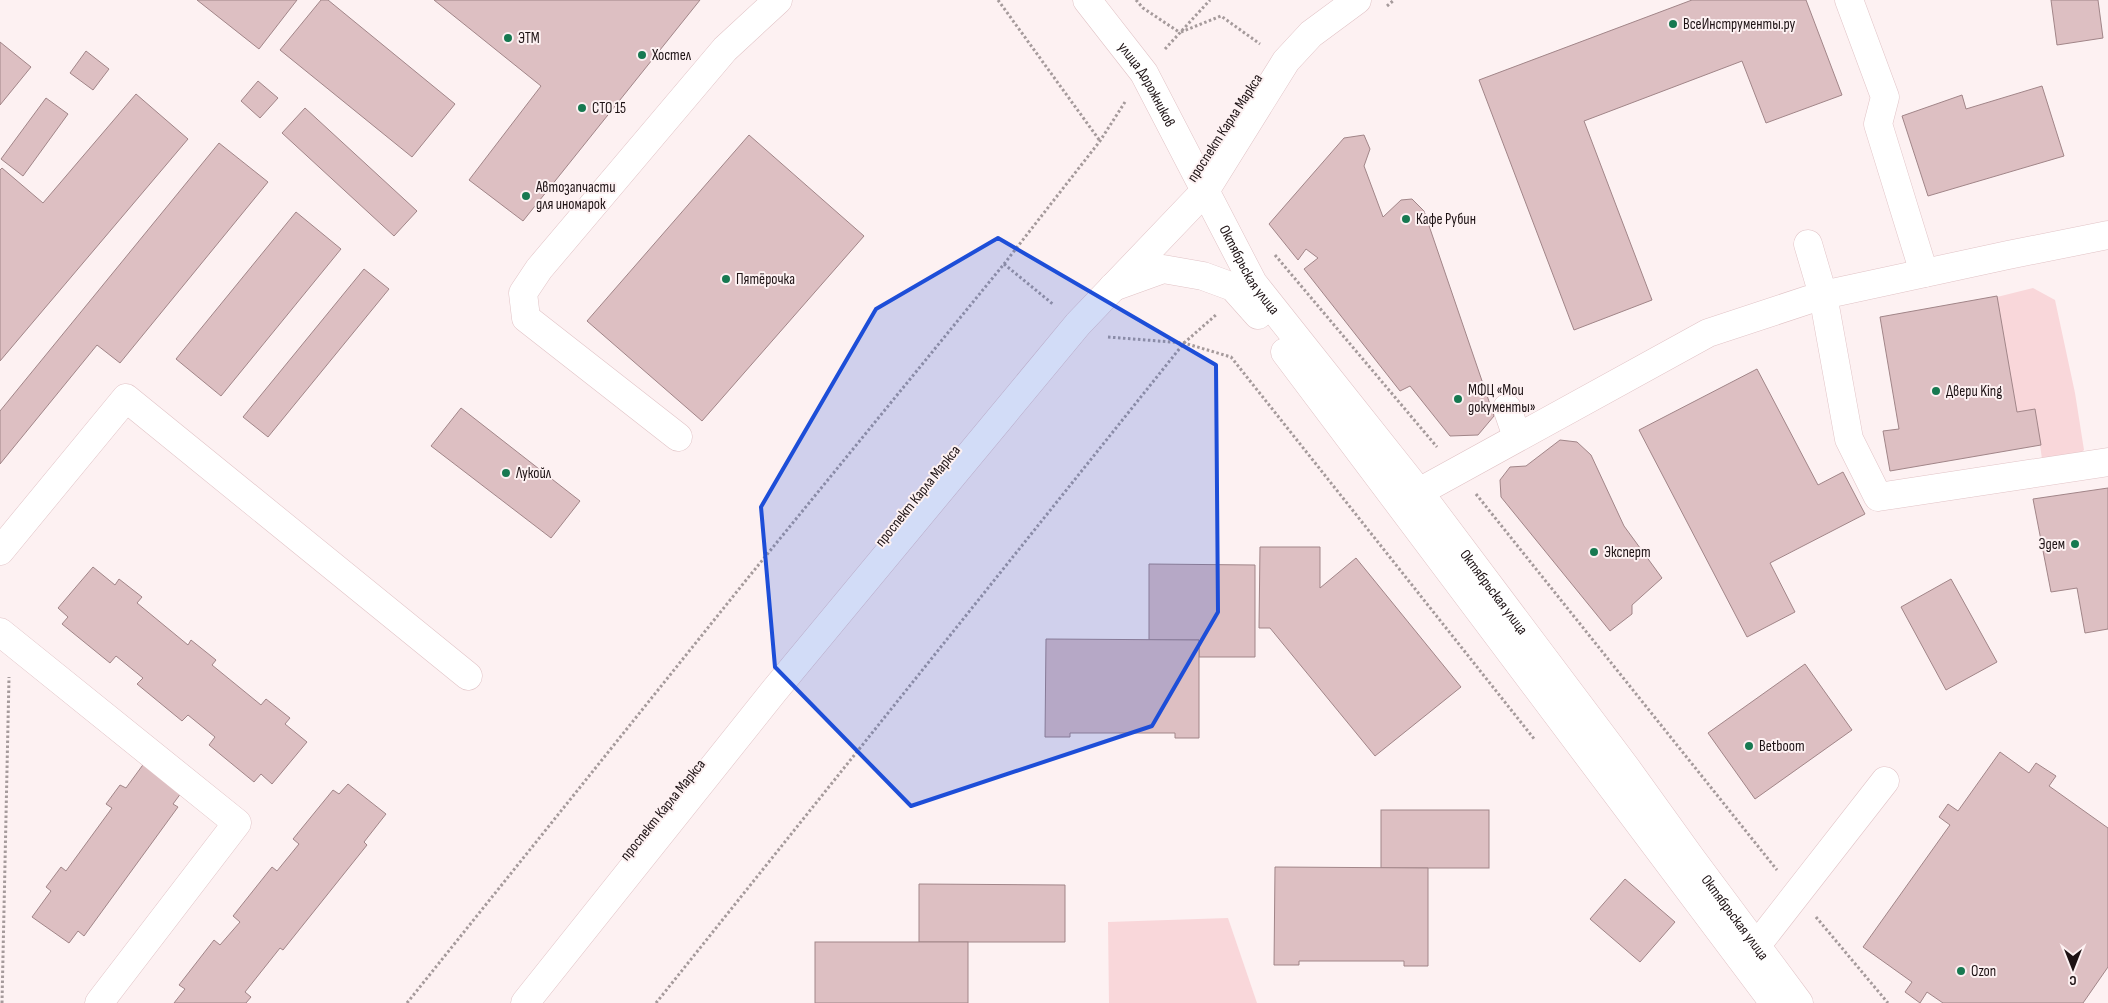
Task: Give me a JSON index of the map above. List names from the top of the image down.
{
  "streets": {
    "main road": ["улица Дорожников", "проспект Карла Маркса", "Октябрьская улица"]
  },
  "crossings": [
    ["улица Дорожников", "проспект Карла Маркса"],
    ["улица Дорожников", "Октябрьская улица"],
    ["проспект Карла Маркса", "Октябрьская улица"]
  ],
  "places": [
    "ВсеИнструменты.ру",
    "ЭТМ",
    "Хостел",
    "СТО 15",
    "Автозапчасти для иномарок",
    "Кафе Рубин",
    "Пятёрочка",
    "Двери King",
    "МФЦ «Мои документы»",
    "Лукойл",
    "Эдем",
    "Эксперт",
    "Betboom",
    "Ozon"
  ],
  "north": "bottom"
}
